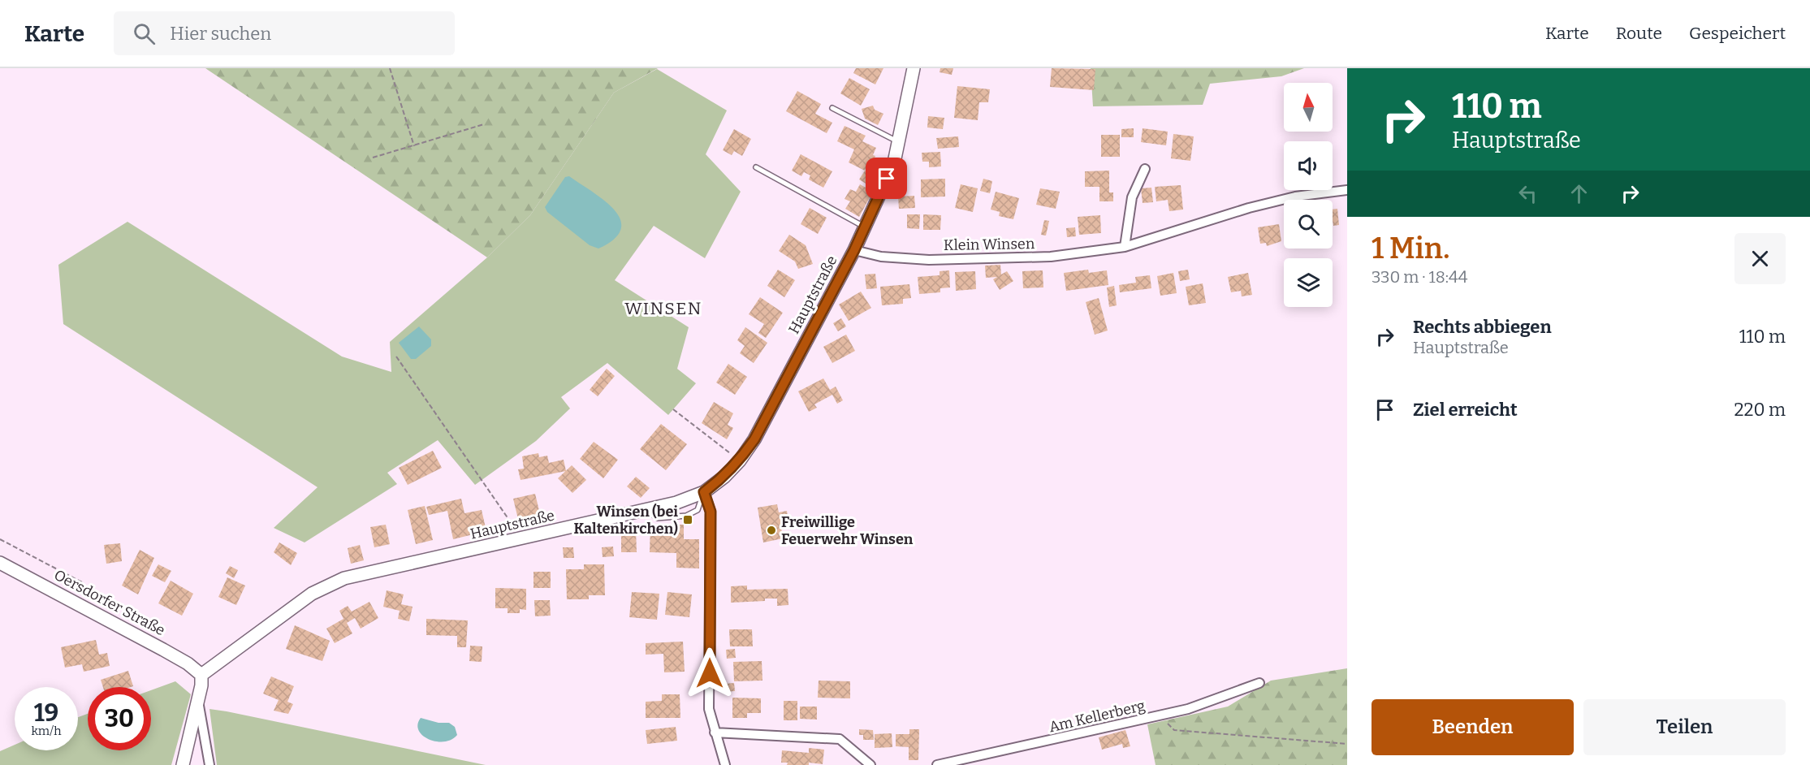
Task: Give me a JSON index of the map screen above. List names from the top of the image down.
{
  "streets": {
    "street": [
      "Klein Winsen",
      "Hauptstraße",
      "Oersdorfer Straße",
      "Am Kellerberg"
    ]
  },
  "crossings": [
    ["Klein Winsen", "Hauptstraße"],
    ["Hauptstraße", "Oersdorfer Straße"]
  ],
  "districts": ["WINSEN"],
  "places": {
    "transit": ["Winsen (bei Kaltenkirchen)"],
    "other": ["Freiwillige Feuerwehr Winsen"]
  },
  "north": "top",
  "page": {
    "header": "Karte",
    "search": "Hier suchen",
    "nav": ["Karte", "Route", "Gespeichert"],
    "turn": ["110 m", "Hauptstraße"],
    "heading": ["1 Min.", "330 m · 18:44"],
    "list": [
      {
        "name": "Rechts abbiegen",
        "note": "Hauptstraße",
        "value": "110 m"
      },
      {
        "name": "Ziel erreicht",
        "value": "220 m"
      }
    ],
    "speed": "19 km/h",
    "limit": "30",
    "buttons": ["Beenden", "Teilen"]
  }
}
